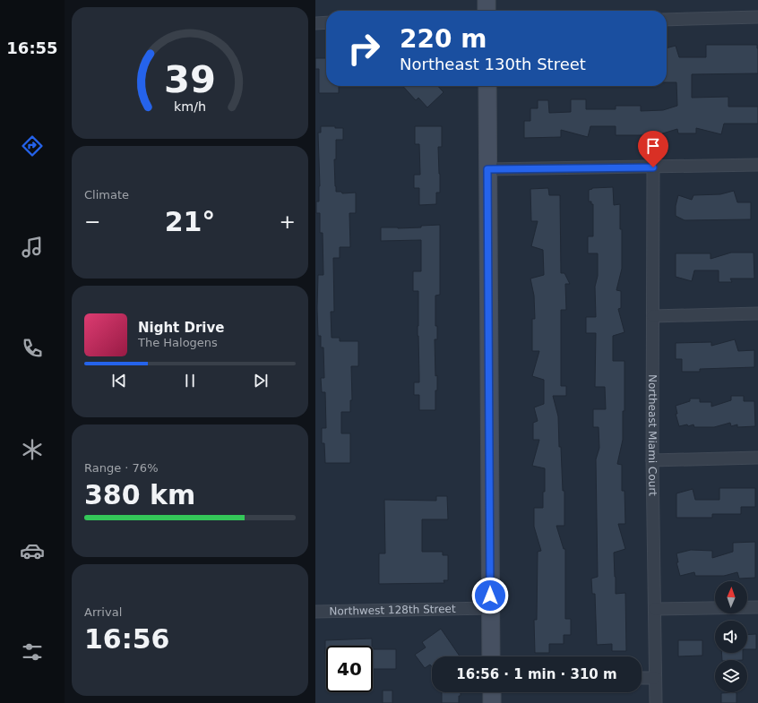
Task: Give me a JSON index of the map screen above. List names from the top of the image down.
{
  "streets": {
    "street": ["Northeast Miami Court", "Northwest 128th Street"]
  },
  "north": "top",
  "page": {
    "tabs": "16:55",
    "turn": ["220 m", "Northeast 130th Street"],
    "tile": [
      "Climate",
      ["Range · 76%", "380 km"],
      ["Arrival", "16:56"]
    ],
    "heat": ["−", "21°", "+"],
    "song": ["Night Drive", "The Halogens"],
    "limit": "40",
    "trip": "16:56 · 1 min · 310 m",
    "gauge": ["39", "km/h"]
  }
}
